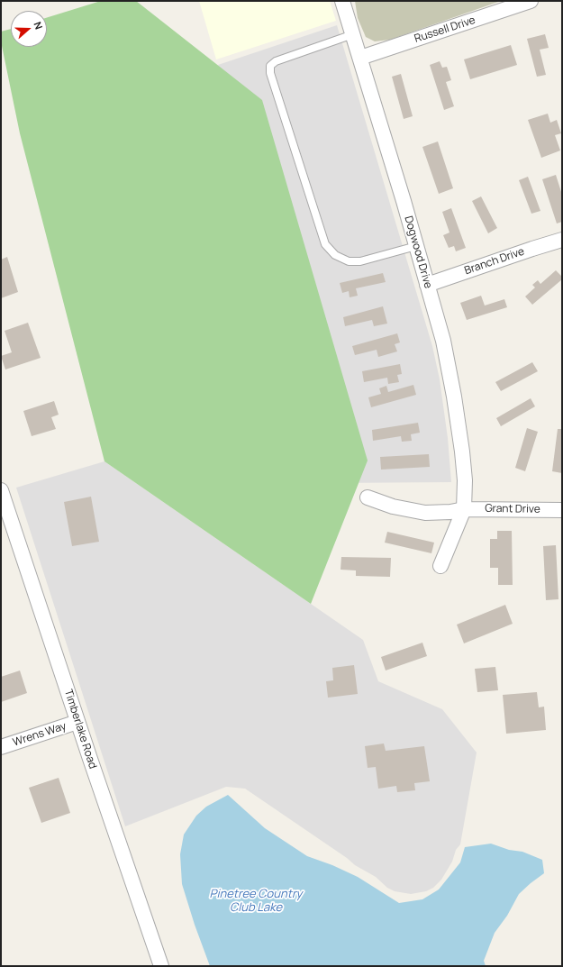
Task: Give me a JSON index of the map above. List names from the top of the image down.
{
  "streets": {
    "street": [
      "Russell Drive",
      "Dogwood Drive",
      "Branch Drive",
      "Grant Drive",
      "Timberlake Road",
      "Wrens Way"
    ]
  },
  "crossings": [
    ["Russell Drive", "Dogwood Drive"],
    ["Dogwood Drive", "Branch Drive"],
    ["Dogwood Drive", "Grant Drive"],
    ["Timberlake Road", "Wrens Way"]
  ],
  "water": ["Pinetree Country Club Lake"],
  "north": "right"
}
